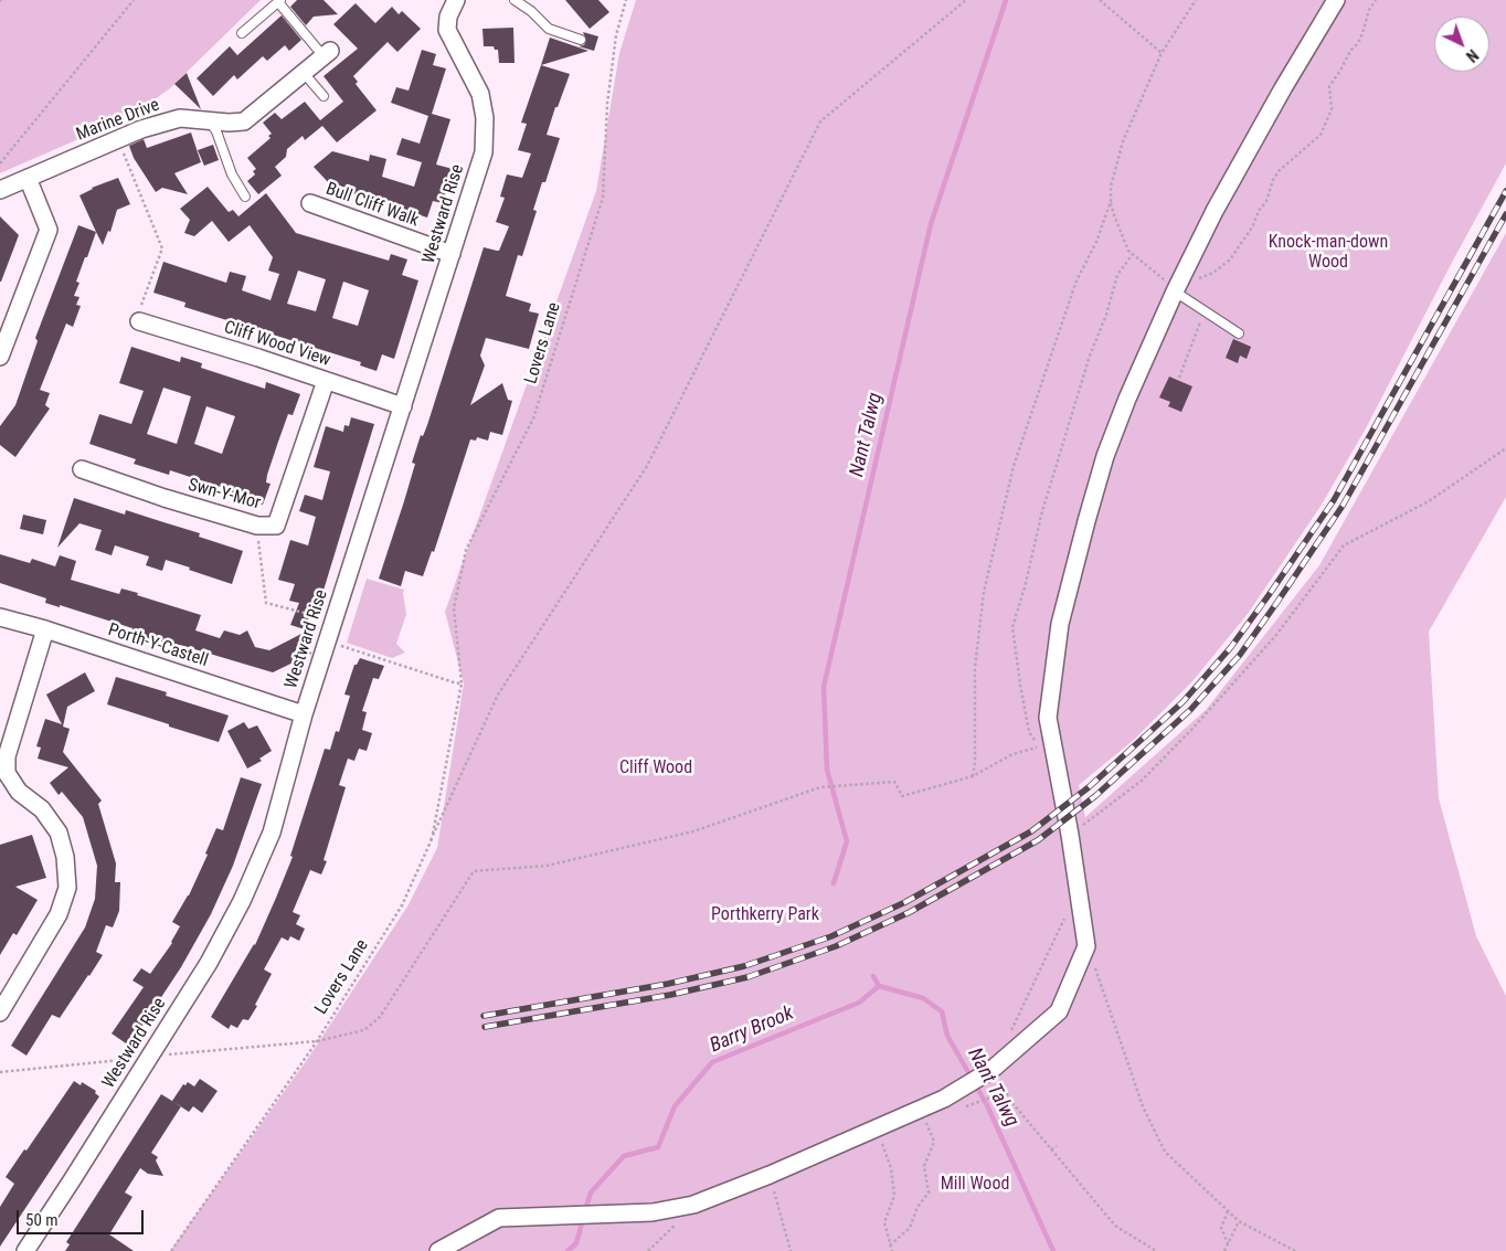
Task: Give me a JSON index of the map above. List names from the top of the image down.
{
  "streets": {
    "street": [
      "Marine Drive",
      "Bull Cliff Walk",
      "Westward Rise",
      "Cliff Wood View",
      "Swn-Y-Mor",
      "Porth-Y-Castell"
    ],
    "path": ["Lovers Lane"]
  },
  "crossings": [
    ["Bull Cliff Walk", "Westward Rise"],
    ["Westward Rise", "Cliff Wood View"],
    ["Westward Rise", "Porth-Y-Castell"],
    ["Cliff Wood View", "Swn-Y-Mor"]
  ],
  "water": ["Nant Talwg", "Barry Brook"],
  "parks": [
    "Knock-man-down Wood",
    "Cliff Wood",
    "Porthkerry Park",
    "Mill Wood"
  ],
  "scale_bar": "50 m",
  "north": "bottom right"
}
